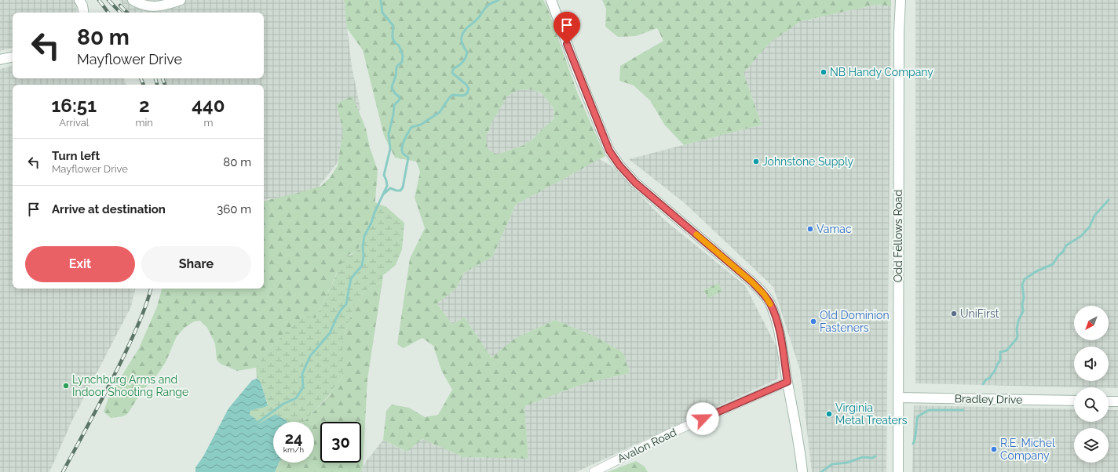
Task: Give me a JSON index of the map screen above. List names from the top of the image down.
{
  "streets": {
    "street": ["Odd Fellows Road", "Bradley Drive", "Avalon Road"]
  },
  "crossings": [
    ["Odd Fellows Road", "Bradley Drive"]
  ],
  "places": [
    "NB Handy Company",
    "Johnstone Supply",
    "Vamac",
    "UniFirst",
    "Old Dominion Fasteners",
    "Lynchburg Arms and Indoor Shooting Range",
    "Virginia Metal Treaters",
    "R.E. Michel Company"
  ],
  "north": "bottom left",
  "page": {
    "turn": ["80 m", "Mayflower Drive"],
    "eta": [
      "16:51",
      "Arrival",
      "2",
      "min",
      "440",
      "m"
    ],
    "list": [
      {
        "name": "Turn left",
        "note": "Mayflower Drive",
        "value": "80 m"
      },
      {
        "name": "Arrive at destination",
        "value": "360 m"
      }
    ],
    "buttons": ["Exit", "Share"],
    "speed": "24 km/h",
    "limit": "30"
  }
}
